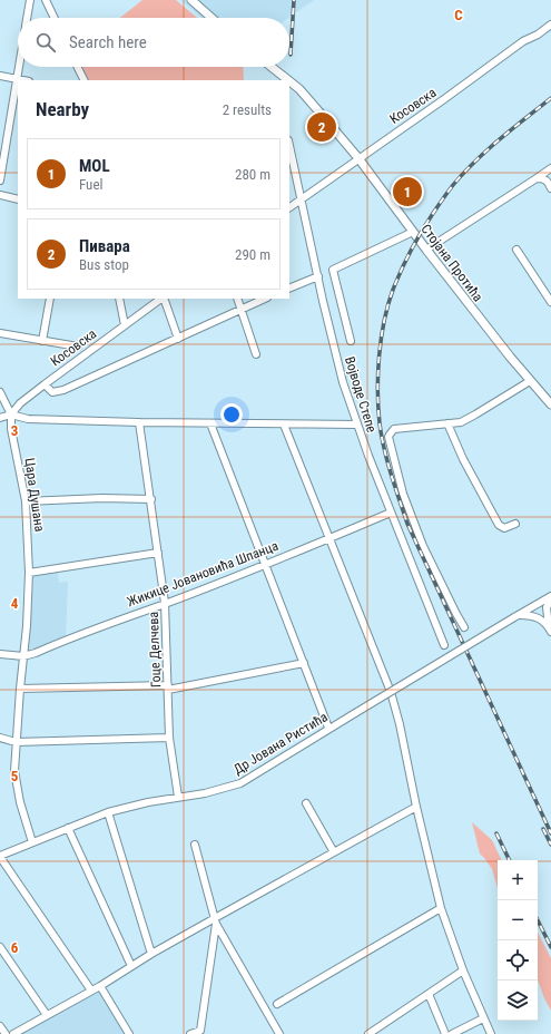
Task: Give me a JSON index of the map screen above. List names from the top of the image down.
{
  "streets": {
    "main road": ["Стојана Протића"],
    "street": [
      "Косовска",
      "Војводе Степе",
      "Цара Душана",
      "Жикице Јовановића Шпанца",
      "Гоце Делчева",
      "Др Јована Ристића"
    ]
  },
  "crossings": [
    ["Косовска", "Стојана Протића"],
    ["Косовска", "Војводе Степе"],
    ["Косовска", "Цара Душана"],
    ["Војводе Степе", "Жикице Јовановића Шпанца"],
    ["Цара Душана", "Жикице Јовановића Шпанца"],
    ["Цара Душана", "Др Јована Ристића"],
    ["Жикице Јовановића Шпанца", "Гоце Делчева"],
    ["Гоце Делчева", "Др Јована Ристића"]
  ],
  "page": {
    "search": "Search here",
    "heading": ["Nearby", "2 results"],
    "pins": ["2", "1"],
    "list": [
      {
        "mark": "1",
        "name": "MOL",
        "note": "Fuel",
        "value": "280 m"
      },
      {
        "mark": "2",
        "name": "Пивара",
        "note": "Bus stop",
        "value": "290 m"
      }
    ],
    "map_buttons": ["+", "−"]
  },
  "grid": {
    "columns": ["C"],
    "rows": [
      "3",
      "4",
      "5",
      "6"
    ]
  }
}
